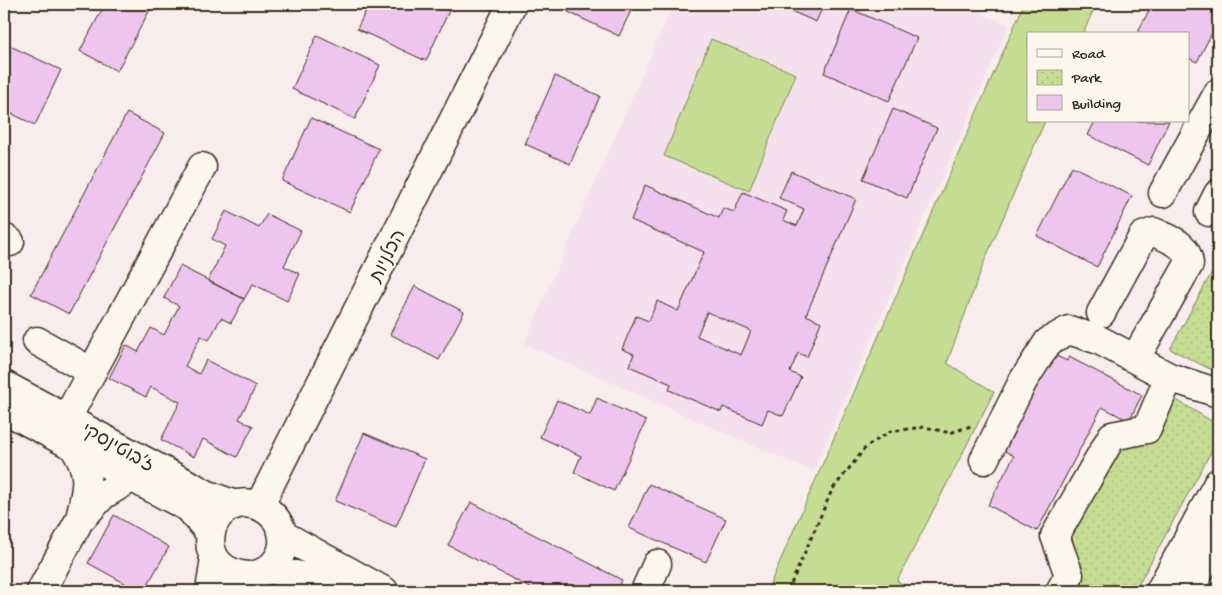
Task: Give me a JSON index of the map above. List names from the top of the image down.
{
  "streets": {
    "street": ["הכלניות", "ז׳בוטינסקי"]
  },
  "crossings": [
    ["הכלניות", "ז׳בוטינסקי"]
  ],
  "legend": ["Road", "Park", "Building"]
}
